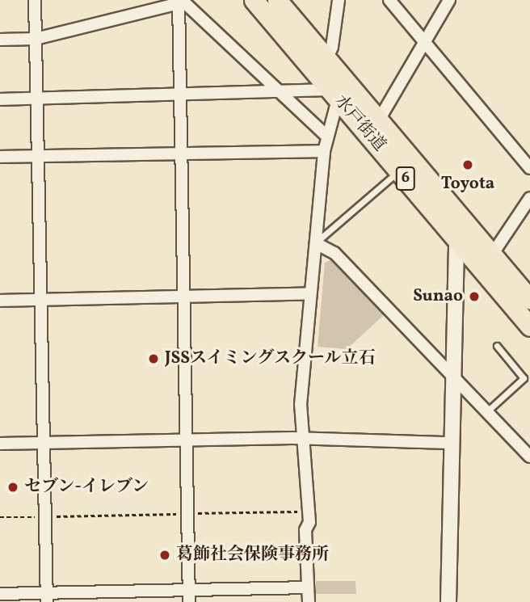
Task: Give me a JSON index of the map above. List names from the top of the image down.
{
  "streets": {
    "highway": ["水戸街道", "6"]
  },
  "places": [
    "Toyota",
    "Sunao",
    "JSSスイミングスクール立石",
    "セブン-イレブン",
    "葛飾社会保険事務所"
  ]
}
